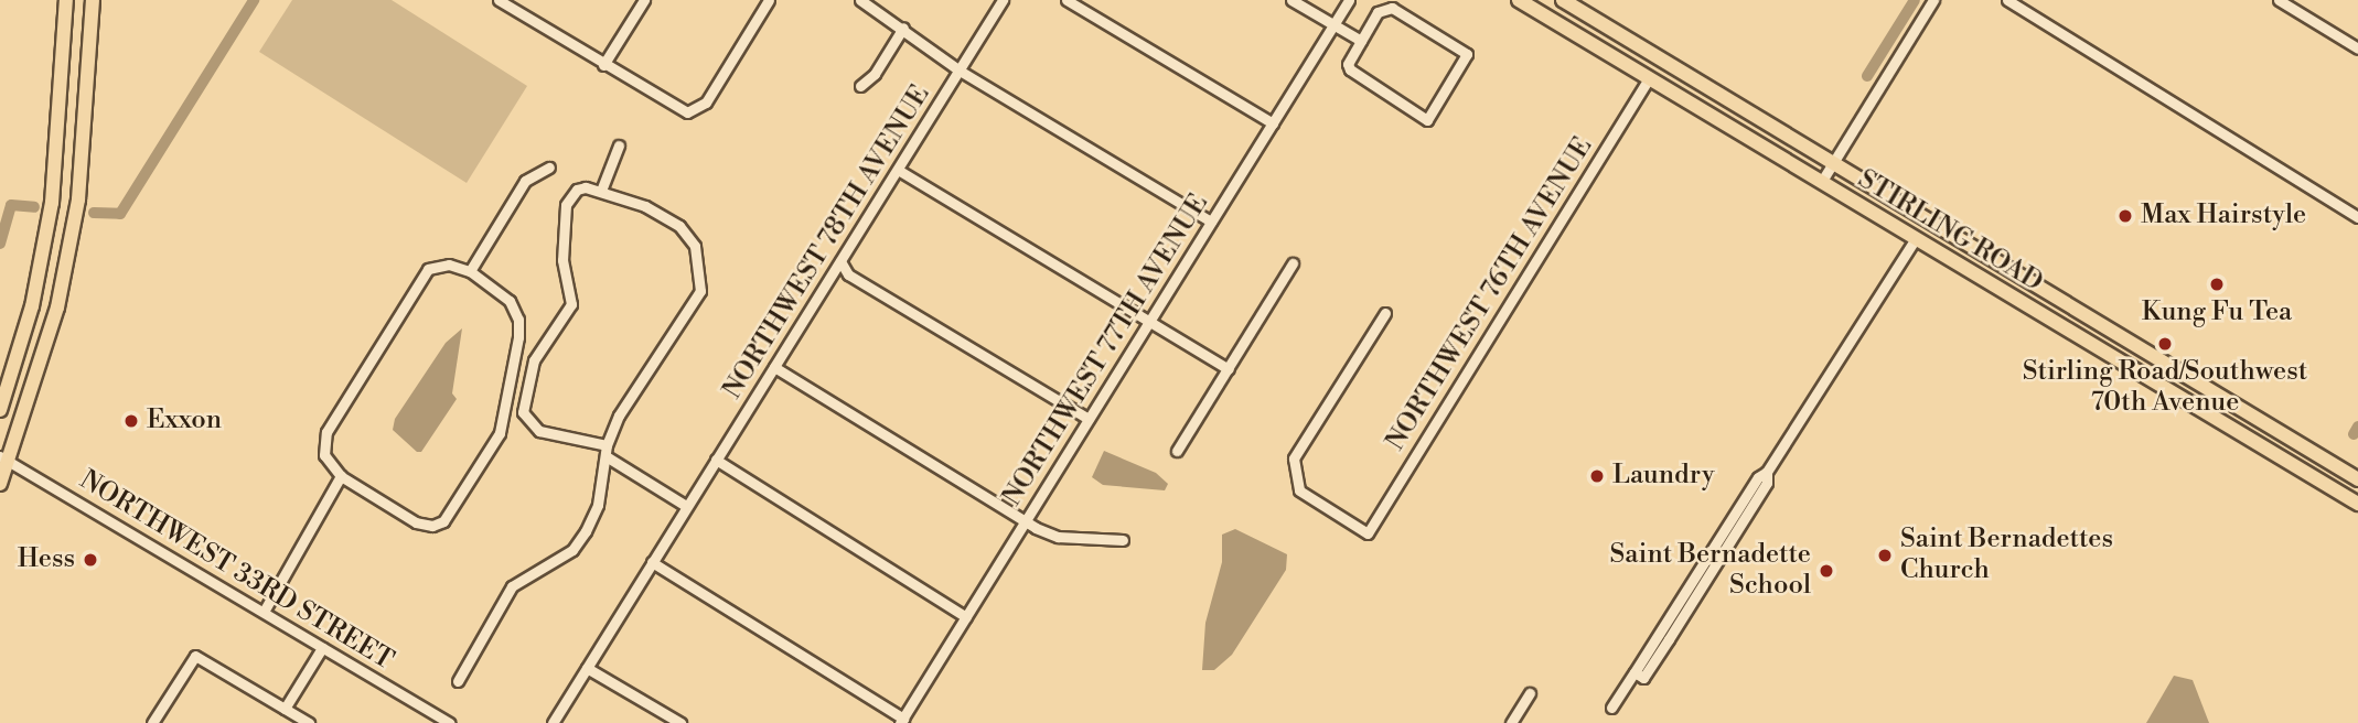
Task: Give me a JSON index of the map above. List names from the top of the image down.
{
  "streets": {
    "main road": ["STIRLING ROAD"],
    "street": [
      "NORTHWEST 78TH AVENUE",
      "NORTHWEST 76TH AVENUE",
      "NORTHWEST 77TH AVENUE",
      "NORTHWEST 33RD STREET"
    ]
  },
  "crossings": [
    ["STIRLING ROAD", "NORTHWEST 76TH AVENUE"]
  ],
  "places": [
    "Max Hairstyle",
    "Kung Fu Tea",
    "Stirling Road/Southwest 70th Avenue",
    "Exxon",
    "Laundry",
    "Saint Bernadettes Church",
    "Hess",
    "Saint Bernadette School"
  ]
}
